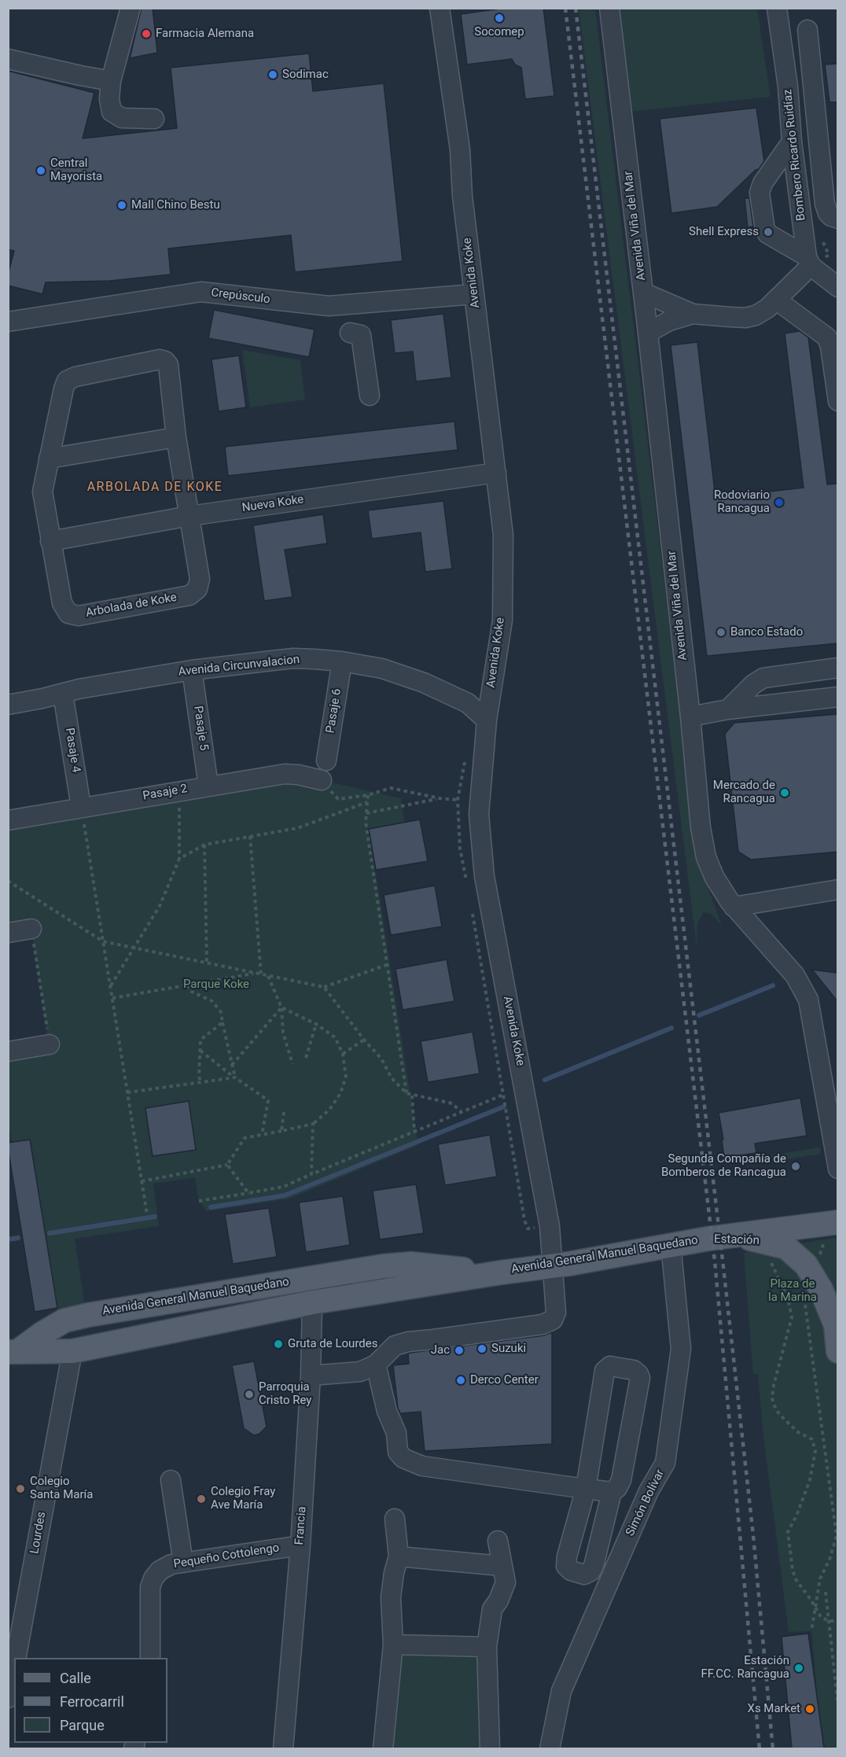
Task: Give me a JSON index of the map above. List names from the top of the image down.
{
  "streets": {
    "main road": ["Estación", "Avenida General Manuel Baquedano"],
    "street": [
      "Bombero Ricardo Ruidíaz",
      "Avenida Viña del Mar",
      "Avenida Koke",
      "Crepúsculo",
      "Nueva Koke",
      "Arbolada de Koke",
      "Avenida Circunvalacion",
      "Pasaje 6",
      "Pasaje 5",
      "Pasaje 4",
      "Pasaje 2",
      "Simón Bolívar",
      "Francia",
      "Lourdes",
      "Pequeño Cottolengo"
    ]
  },
  "crossings": [
    ["Avenida Koke", "Crepúsculo"],
    ["Avenida Koke", "Nueva Koke"],
    ["Avenida Koke", "Avenida Circunvalacion"],
    ["Avenida Koke", "Avenida General Manuel Baquedano"],
    ["Nueva Koke", "Arbolada de Koke"],
    ["Avenida Circunvalacion", "Pasaje 6"],
    ["Avenida Circunvalacion", "Pasaje 5"],
    ["Avenida Circunvalacion", "Pasaje 4"],
    ["Pasaje 5", "Pasaje 2"],
    ["Pasaje 4", "Pasaje 2"],
    ["Estación", "Avenida General Manuel Baquedano"],
    ["Avenida General Manuel Baquedano", "Simón Bolívar"],
    ["Avenida General Manuel Baquedano", "Francia"],
    ["Avenida General Manuel Baquedano", "Lourdes"],
    ["Francia", "Pequeño Cottolengo"]
  ],
  "districts": ["ARBOLADA DE KOKE"],
  "parks": ["Parque Koke", "Plaza de la Marina"],
  "places": [
    "Socomep",
    "Farmacia Alemana",
    "Sodimac",
    "Central Mayorista",
    "Mall Chino Bestu",
    "Shell Express",
    "Rodoviario Rancagua",
    "Banco Estado",
    "Mercado de Rancagua",
    "Segunda Compañía de Bomberos de Rancagua",
    "Gruta de Lourdes",
    "Suzuki",
    "Jac",
    "Derco Center",
    "Parroquia Cristo Rey",
    "Colegio Santa María",
    "Colegio Fray Ave María",
    "Estación FF.CC. Rancagua",
    "Xs Market"
  ],
  "legend": ["Calle", "Ferrocarril", "Parque"]
}
